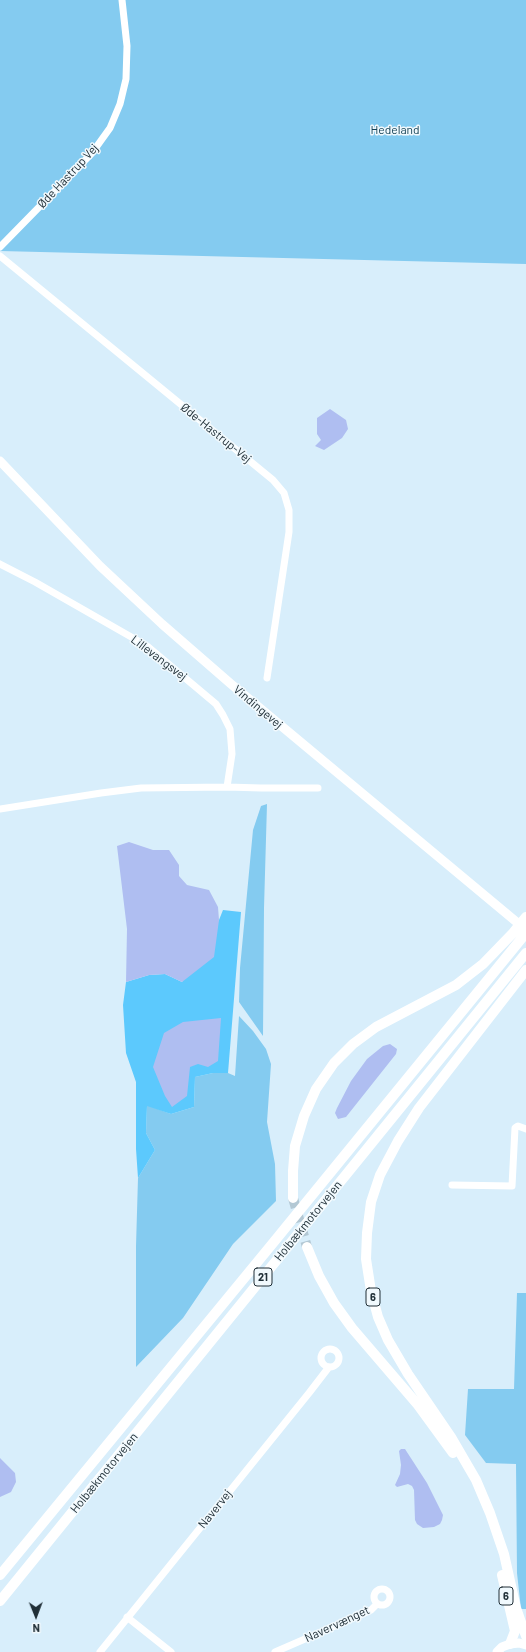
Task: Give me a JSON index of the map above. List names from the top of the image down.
{
  "streets": {
    "highway": ["Holbækmotorvejen", "21", "6"],
    "main road": ["Vindingevej"],
    "street": [
      "Øde Hastrup Vej",
      "Øde-Hastrup-Vej",
      "Lillevangsvej",
      "Navervej",
      "Navervænget"
    ]
  },
  "parks": ["Hedeland"],
  "north": "bottom"
}
